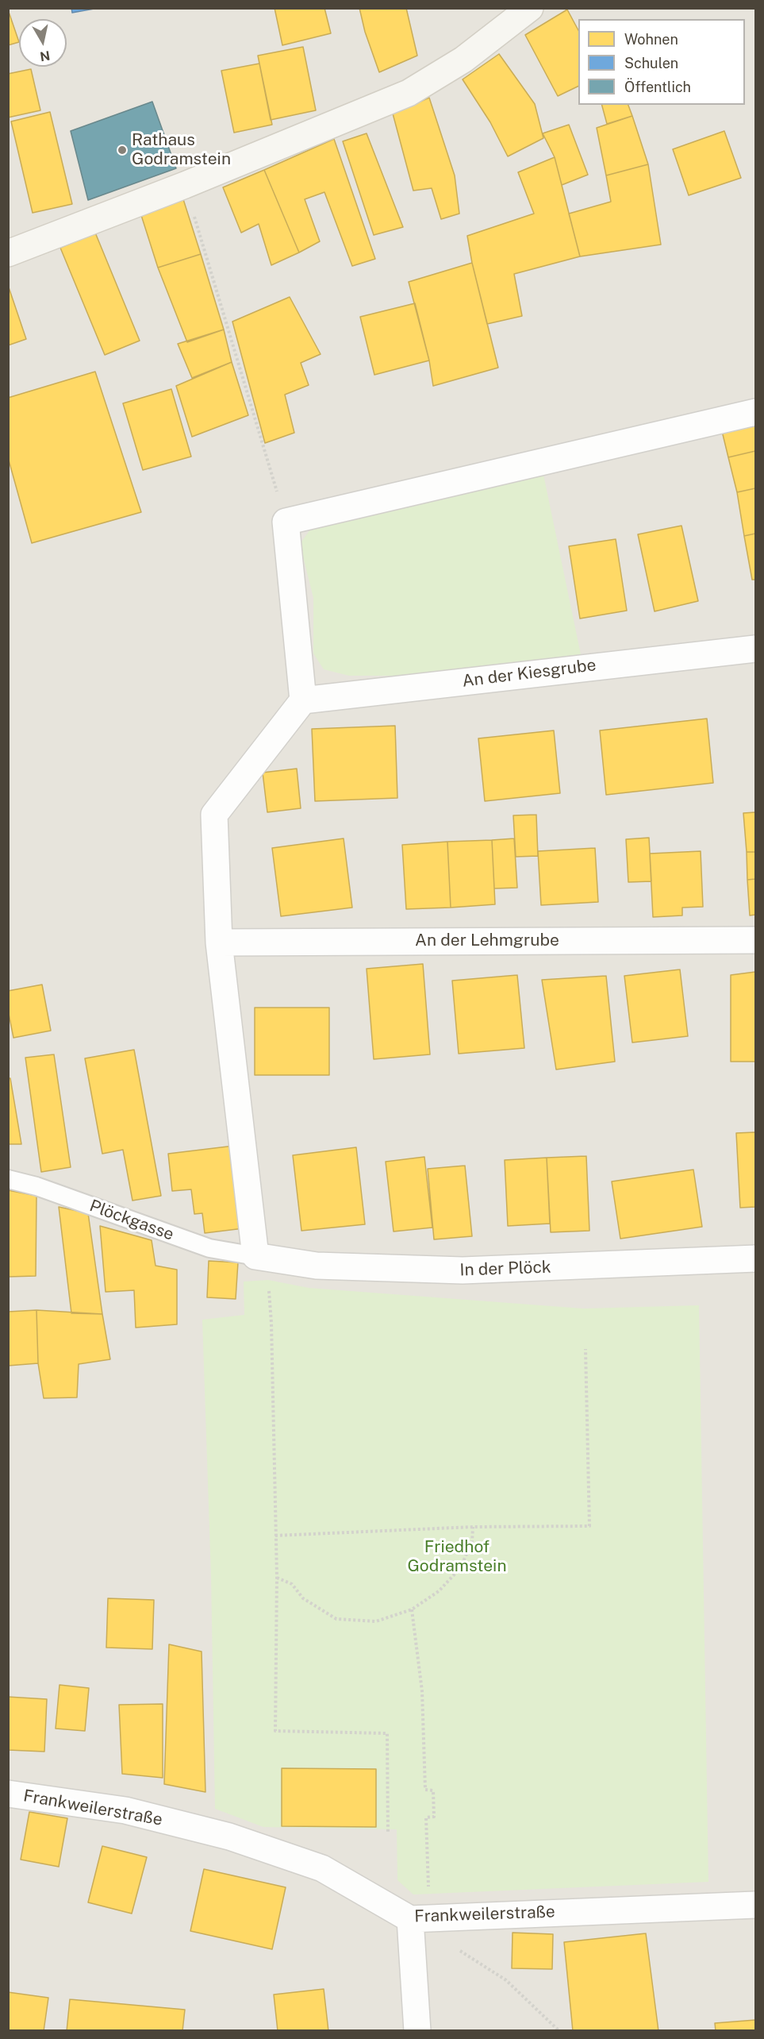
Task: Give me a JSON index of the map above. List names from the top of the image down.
{
  "streets": {
    "street": [
      "An der Kiesgrube",
      "An der Lehmgrube",
      "In der Plöck",
      "Frankweilerstraße"
    ],
    "lane": ["Plöckgasse"]
  },
  "crossings": [
    ["Plöckgasse", "In der Plöck"]
  ],
  "parks": ["Friedhof Godramstein"],
  "places": ["Rathaus Godramstein"],
  "legend": ["Wohnen", "Schulen", "Öffentlich"],
  "north": "bottom"
}
